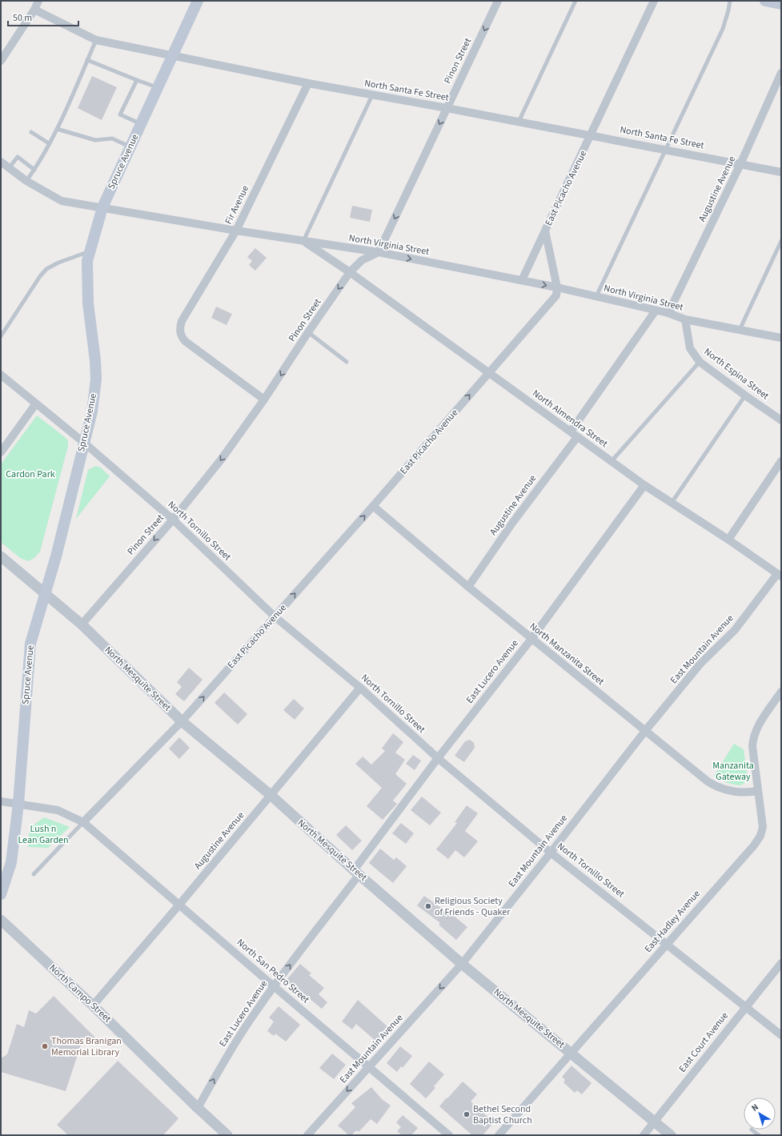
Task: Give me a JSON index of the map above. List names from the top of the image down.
{
  "streets": {
    "main road": ["Spruce Avenue"],
    "street": [
      "Pinon Street",
      "North Santa Fe Street",
      "East Picacho Avenue",
      "Augustine Avenue",
      "Fir Avenue",
      "North Virginia Street",
      "North Espina Street",
      "North Almendra Street",
      "North Tornillo Street",
      "East Mountain Avenue",
      "North Manzanita Street",
      "East Lucero Avenue",
      "North Mesquite Street",
      "East Hadley Avenue",
      "North San Pedro Street",
      "North Campo Street",
      "East Court Avenue"
    ]
  },
  "crossings": [
    ["Pinon Street", "North Santa Fe Street"],
    ["Pinon Street", "Fir Avenue"],
    ["Pinon Street", "North Virginia Street"],
    ["Pinon Street", "North Almendra Street"],
    ["Pinon Street", "North Tornillo Street"],
    ["Pinon Street", "North Mesquite Street"],
    ["North Santa Fe Street", "Spruce Avenue"],
    ["North Santa Fe Street", "East Picacho Avenue"],
    ["North Santa Fe Street", "Augustine Avenue"],
    ["North Santa Fe Street", "Fir Avenue"],
    ["Spruce Avenue", "North Virginia Street"],
    ["Spruce Avenue", "North Tornillo Street"],
    ["Spruce Avenue", "North Mesquite Street"],
    ["East Picacho Avenue", "North Virginia Street"],
    ["East Picacho Avenue", "North Almendra Street"],
    ["East Picacho Avenue", "North Tornillo Street"],
    ["East Picacho Avenue", "North Manzanita Street"],
    ["East Picacho Avenue", "North Mesquite Street"],
    ["East Picacho Avenue", "North San Pedro Street"],
    ["Augustine Avenue", "North Virginia Street"],
    ["Augustine Avenue", "North Almendra Street"],
    ["Augustine Avenue", "North Tornillo Street"],
    ["Augustine Avenue", "North Manzanita Street"],
    ["Augustine Avenue", "North Mesquite Street"],
    ["Augustine Avenue", "North San Pedro Street"],
    ["Augustine Avenue", "North Campo Street"],
    ["Fir Avenue", "North Virginia Street"],
    ["North Virginia Street", "North Espina Street"],
    ["North Virginia Street", "North Almendra Street"],
    ["North Almendra Street", "East Mountain Avenue"],
    ["North Almendra Street", "East Lucero Avenue"],
    ["North Tornillo Street", "East Mountain Avenue"],
    ["North Tornillo Street", "East Lucero Avenue"],
    ["North Tornillo Street", "East Hadley Avenue"],
    ["North Tornillo Street", "East Court Avenue"],
    ["East Mountain Avenue", "North Manzanita Street"],
    ["East Mountain Avenue", "North Mesquite Street"],
    ["East Mountain Avenue", "North San Pedro Street"],
    ["North Manzanita Street", "East Lucero Avenue"],
    ["North Manzanita Street", "East Hadley Avenue"],
    ["East Lucero Avenue", "North Mesquite Street"],
    ["East Lucero Avenue", "North San Pedro Street"],
    ["East Lucero Avenue", "North Campo Street"],
    ["North Mesquite Street", "East Hadley Avenue"],
    ["North Mesquite Street", "East Court Avenue"]
  ],
  "one_way": ["Pinon Street", "East Picacho Avenue", "East Lucero Avenue"],
  "parks": ["Cardon Park", "Manzanita Gateway", "Lush n Lean Garden"],
  "places": ["Religious Society of Friends - Quaker", "Thomas Branigan Memorial Library", "Bethel Second Baptist Church"],
  "scale_bar": "50 m",
  "north": "top left"
}
